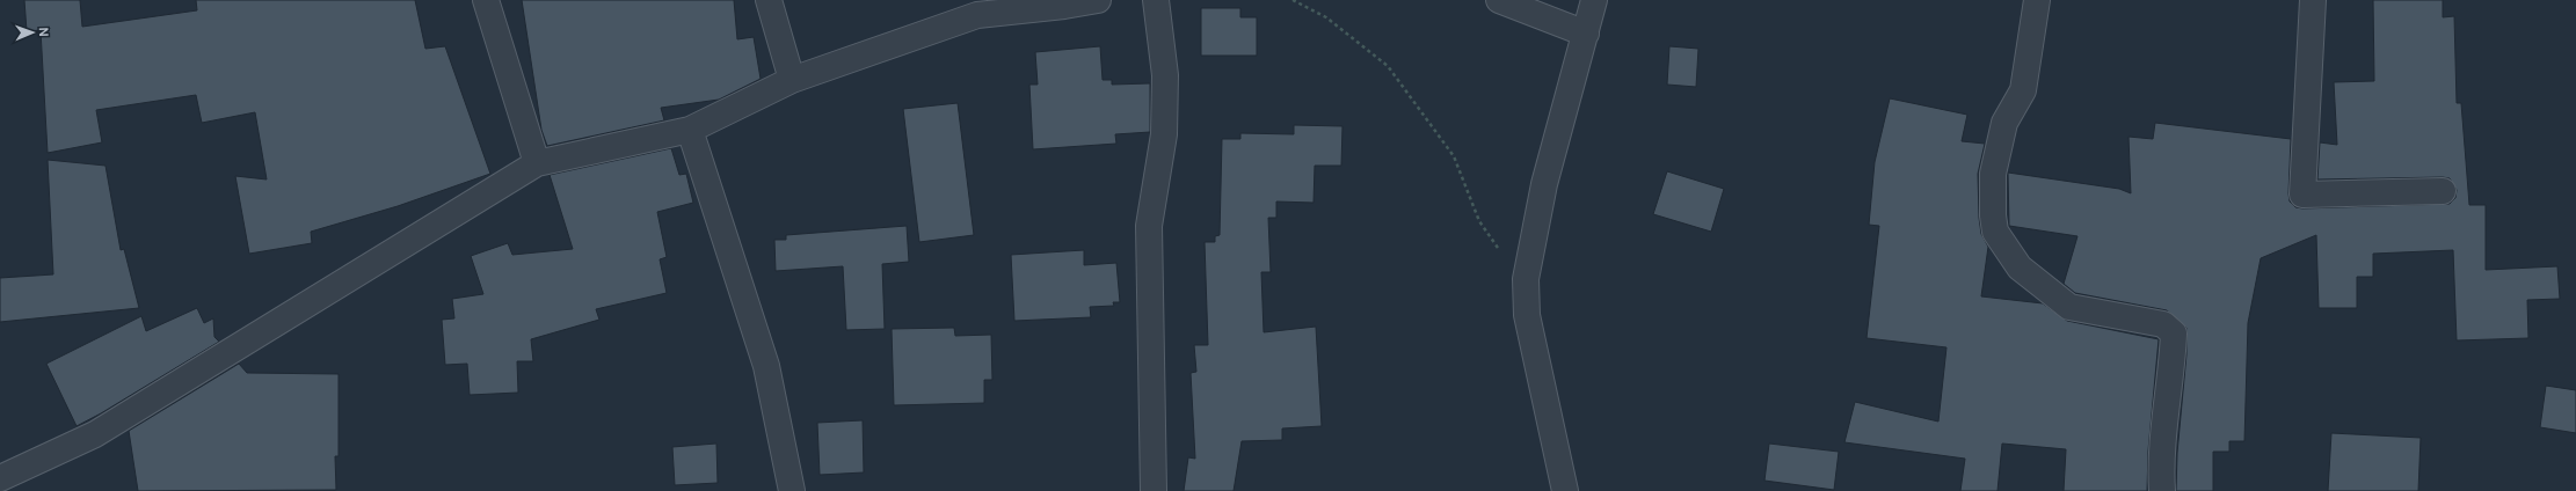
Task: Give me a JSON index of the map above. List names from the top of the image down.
{
  "north": "right"
}
